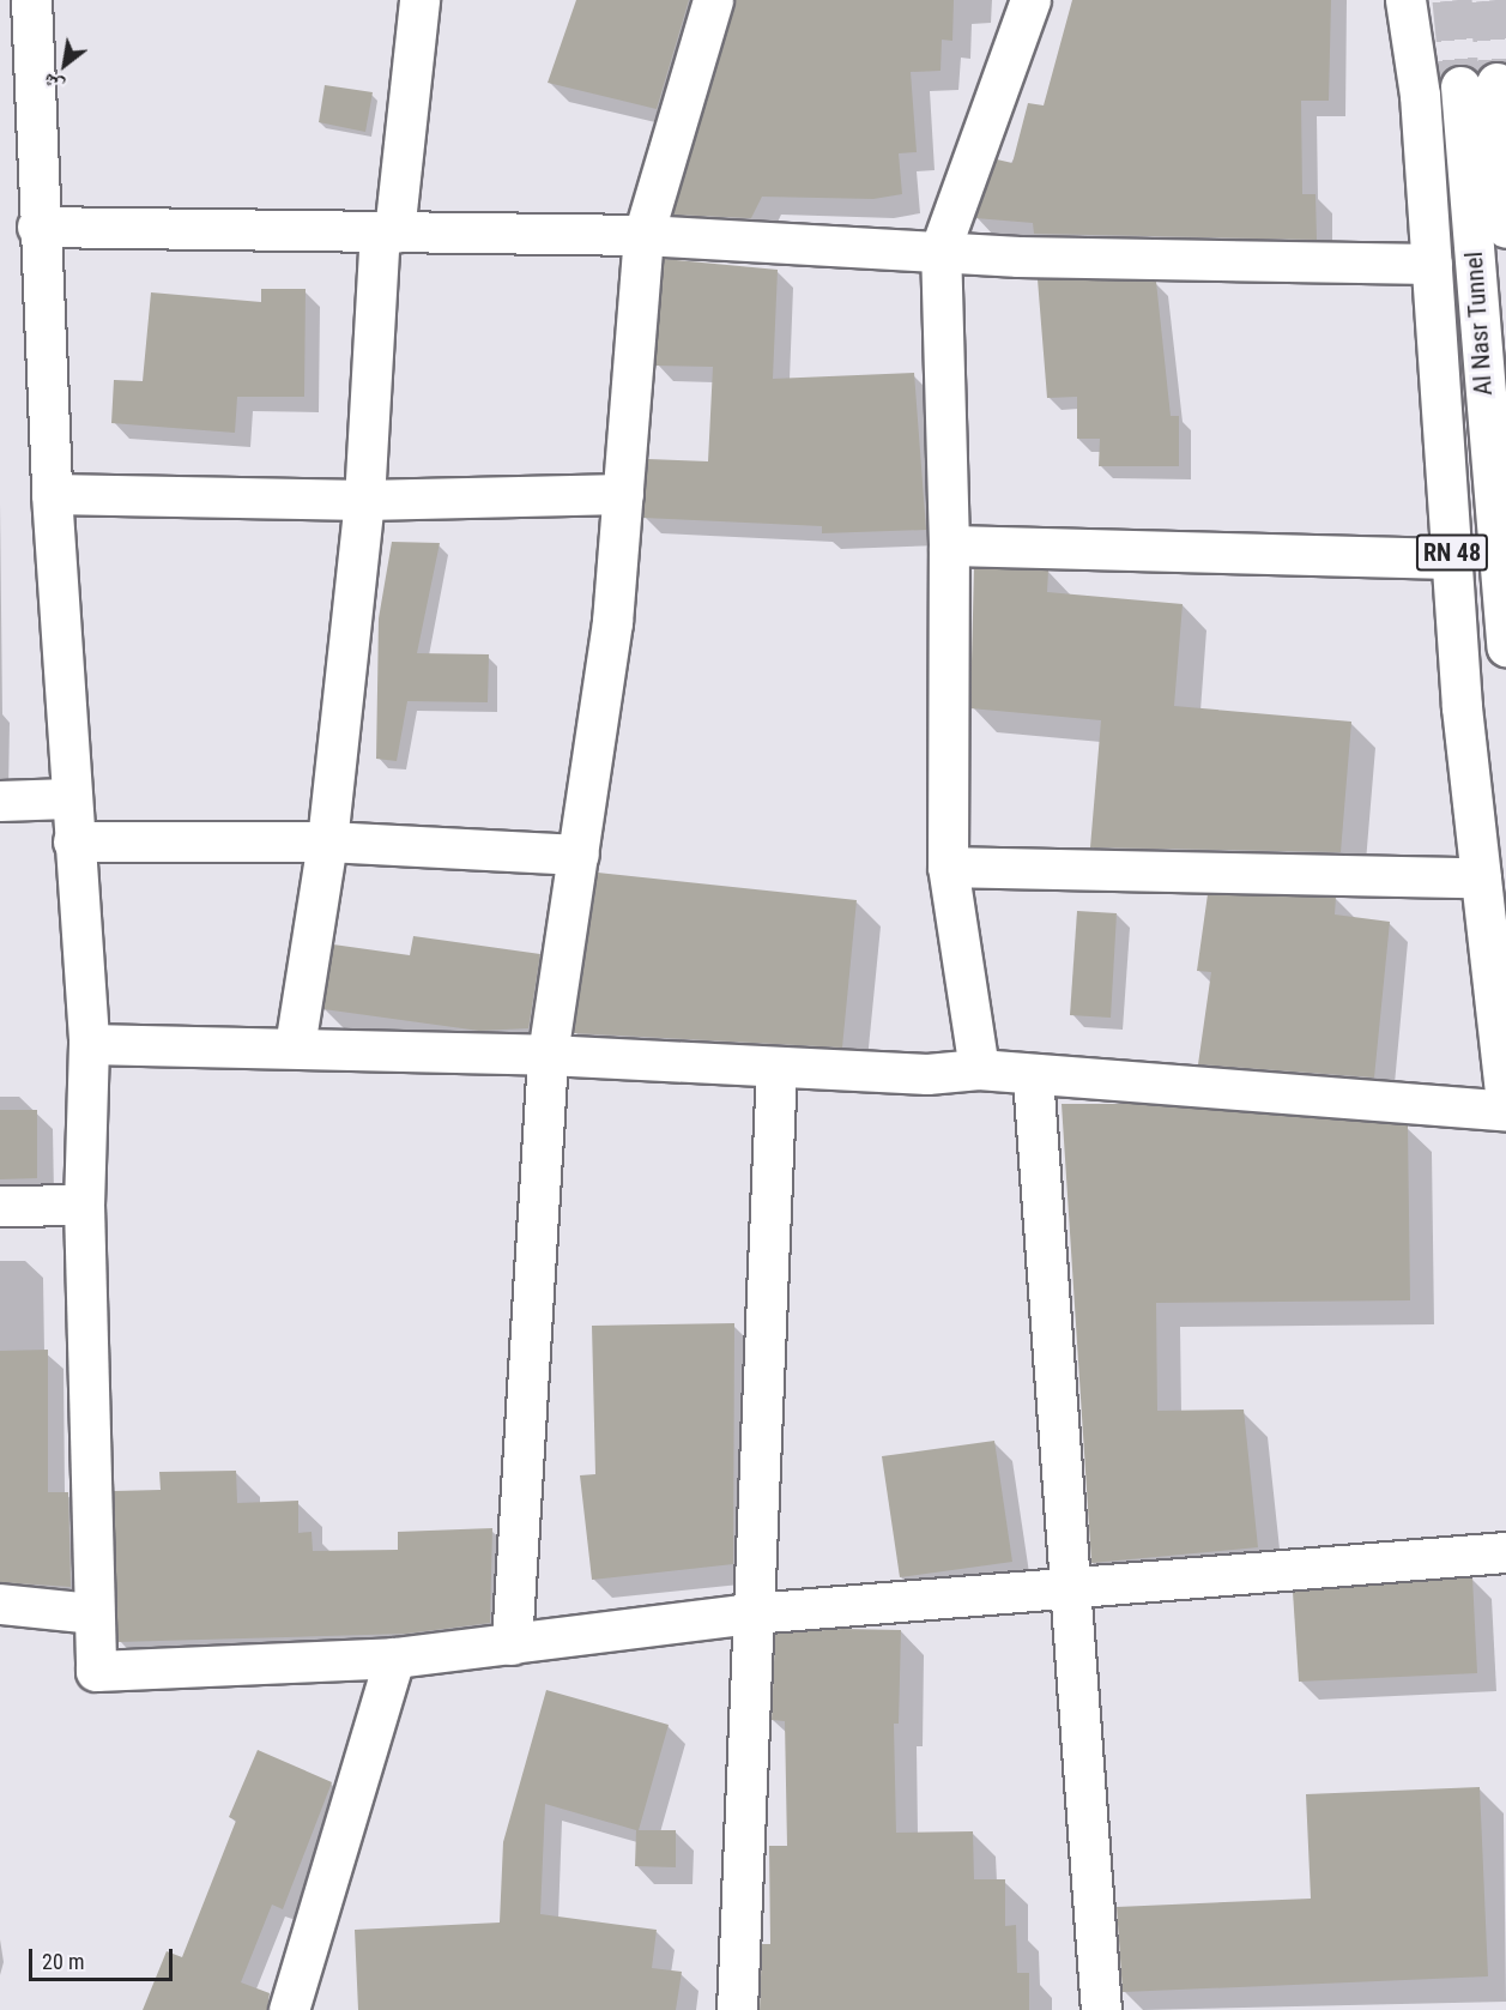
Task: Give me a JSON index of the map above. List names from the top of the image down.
{
  "streets": {
    "main road": ["Al Nasr Tunnel", "RN 48"]
  },
  "scale_bar": "20 m",
  "north": "bottom left"
}
